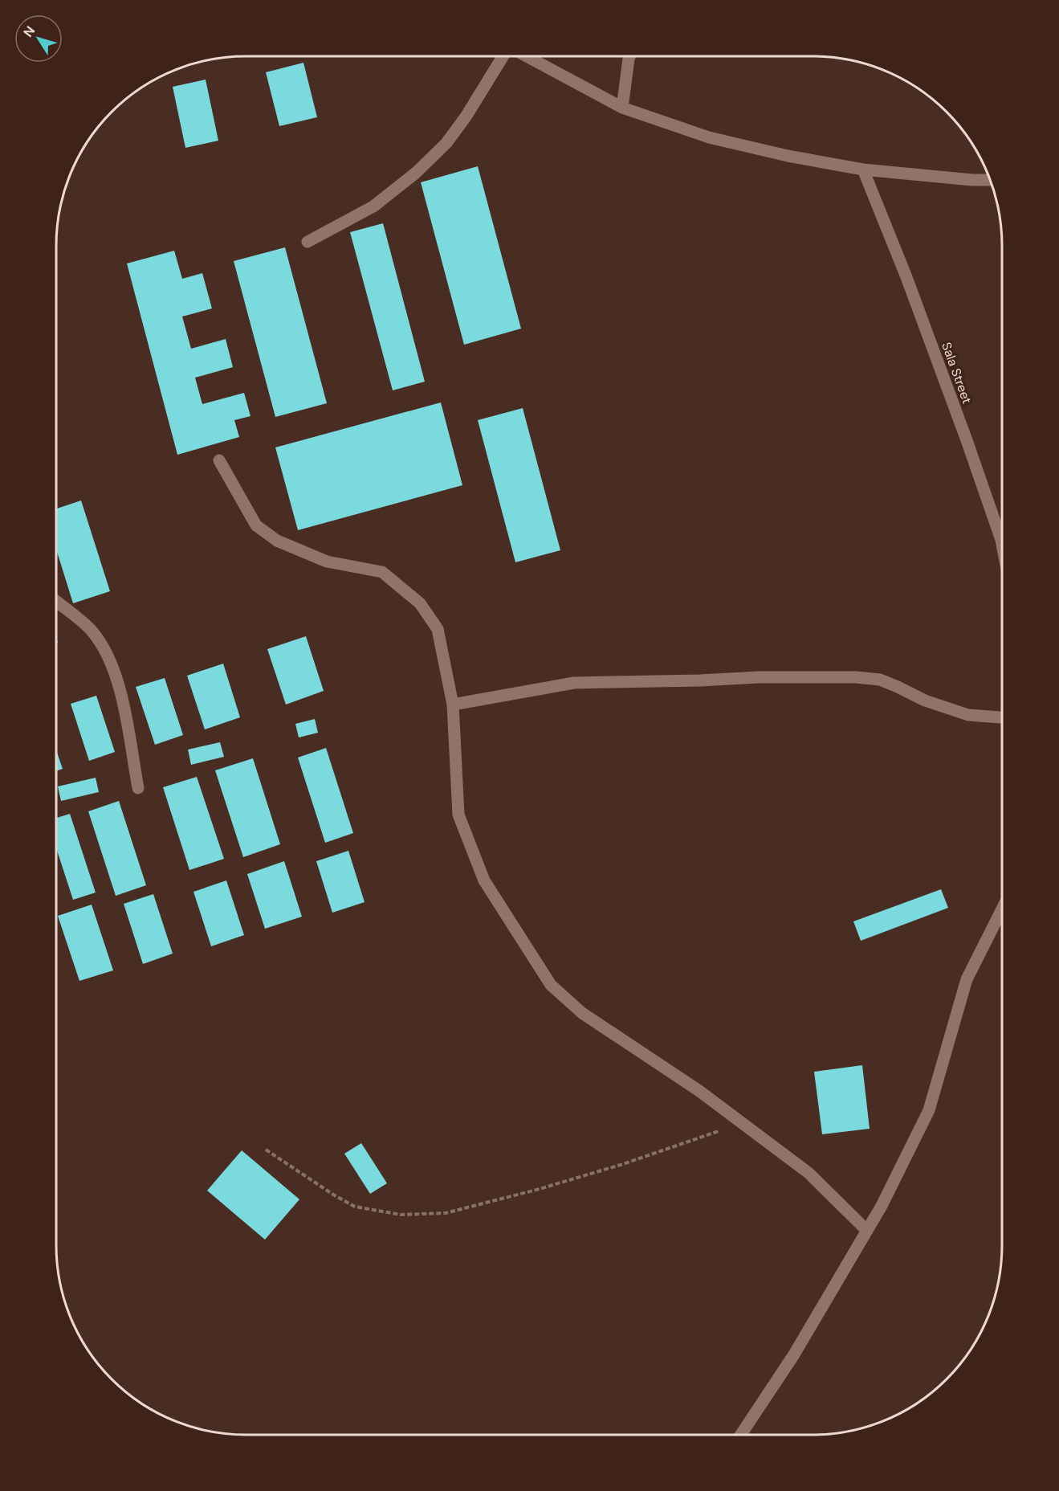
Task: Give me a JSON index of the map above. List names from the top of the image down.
{
  "streets": {
    "street": ["Sala Street"]
  },
  "north": "top left"
}
